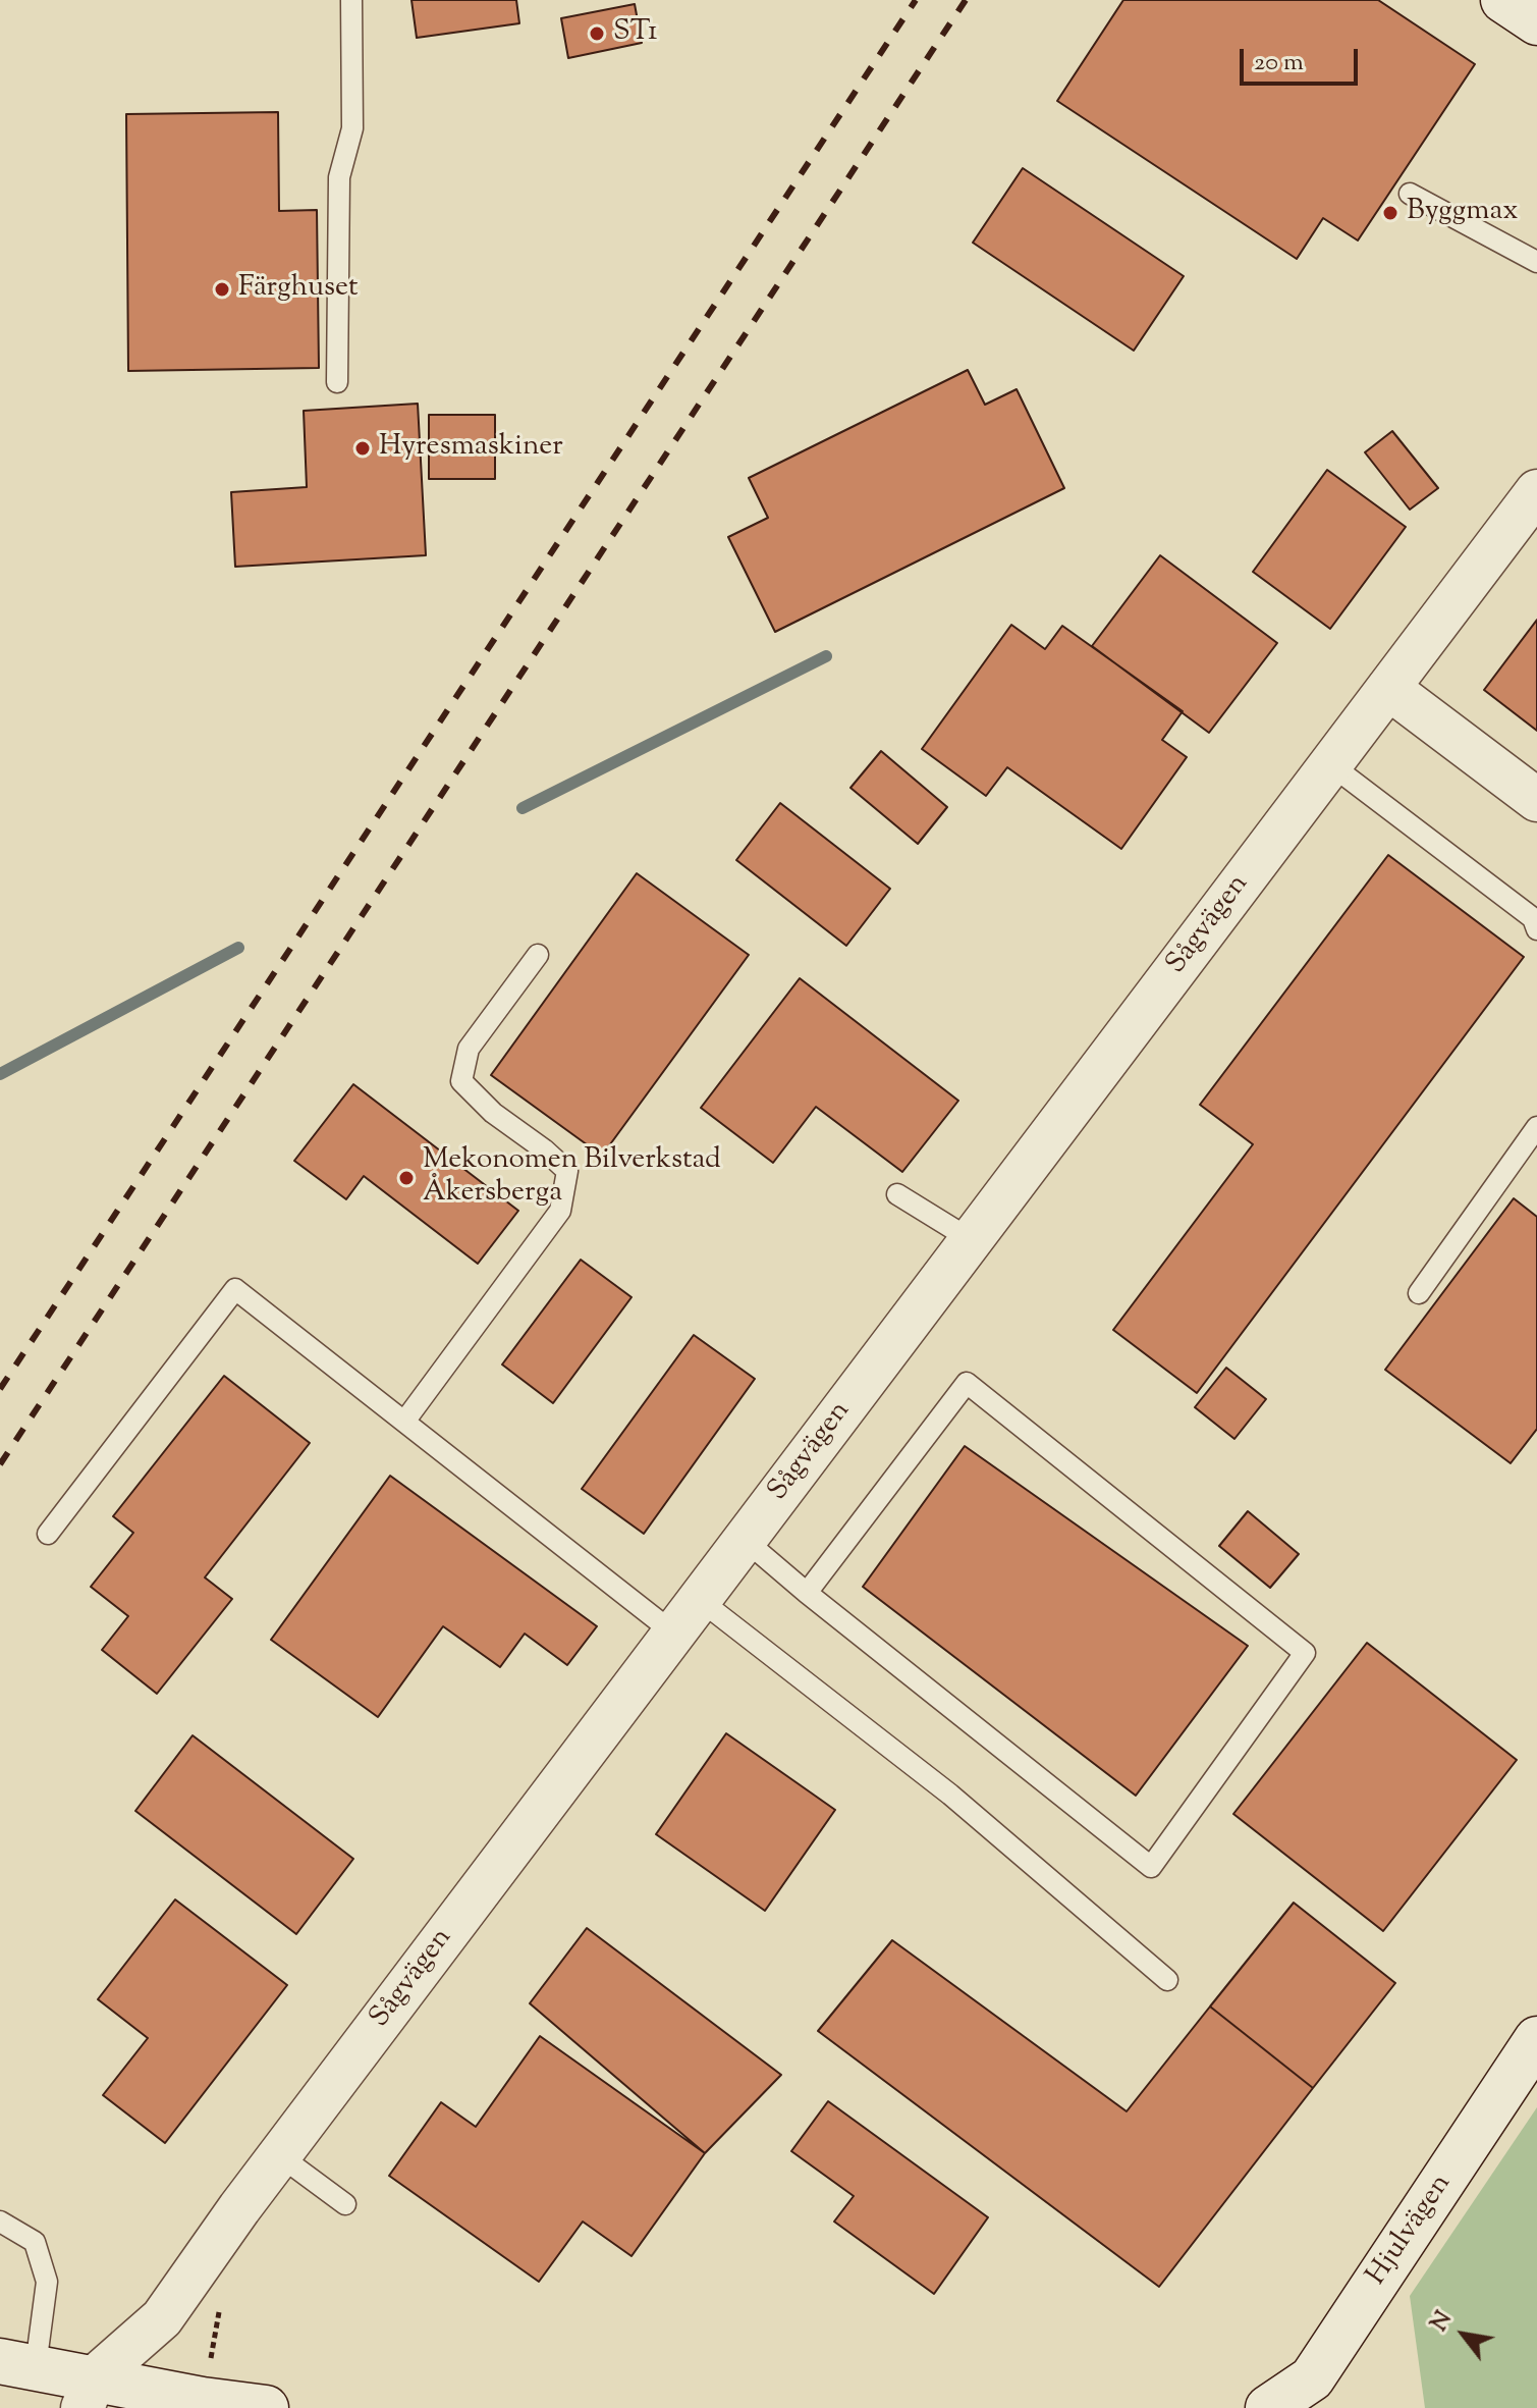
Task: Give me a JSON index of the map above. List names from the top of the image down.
{
  "streets": {
    "street": ["Sågvägen", "Hjulvägen"]
  },
  "places": [
    "ST1",
    "Byggmax",
    "Färghuset",
    "Hyresmaskiner",
    "Mekonomen Bilverkstad Åkersberga"
  ],
  "scale_bar": "20 m",
  "north": "top left"
}
